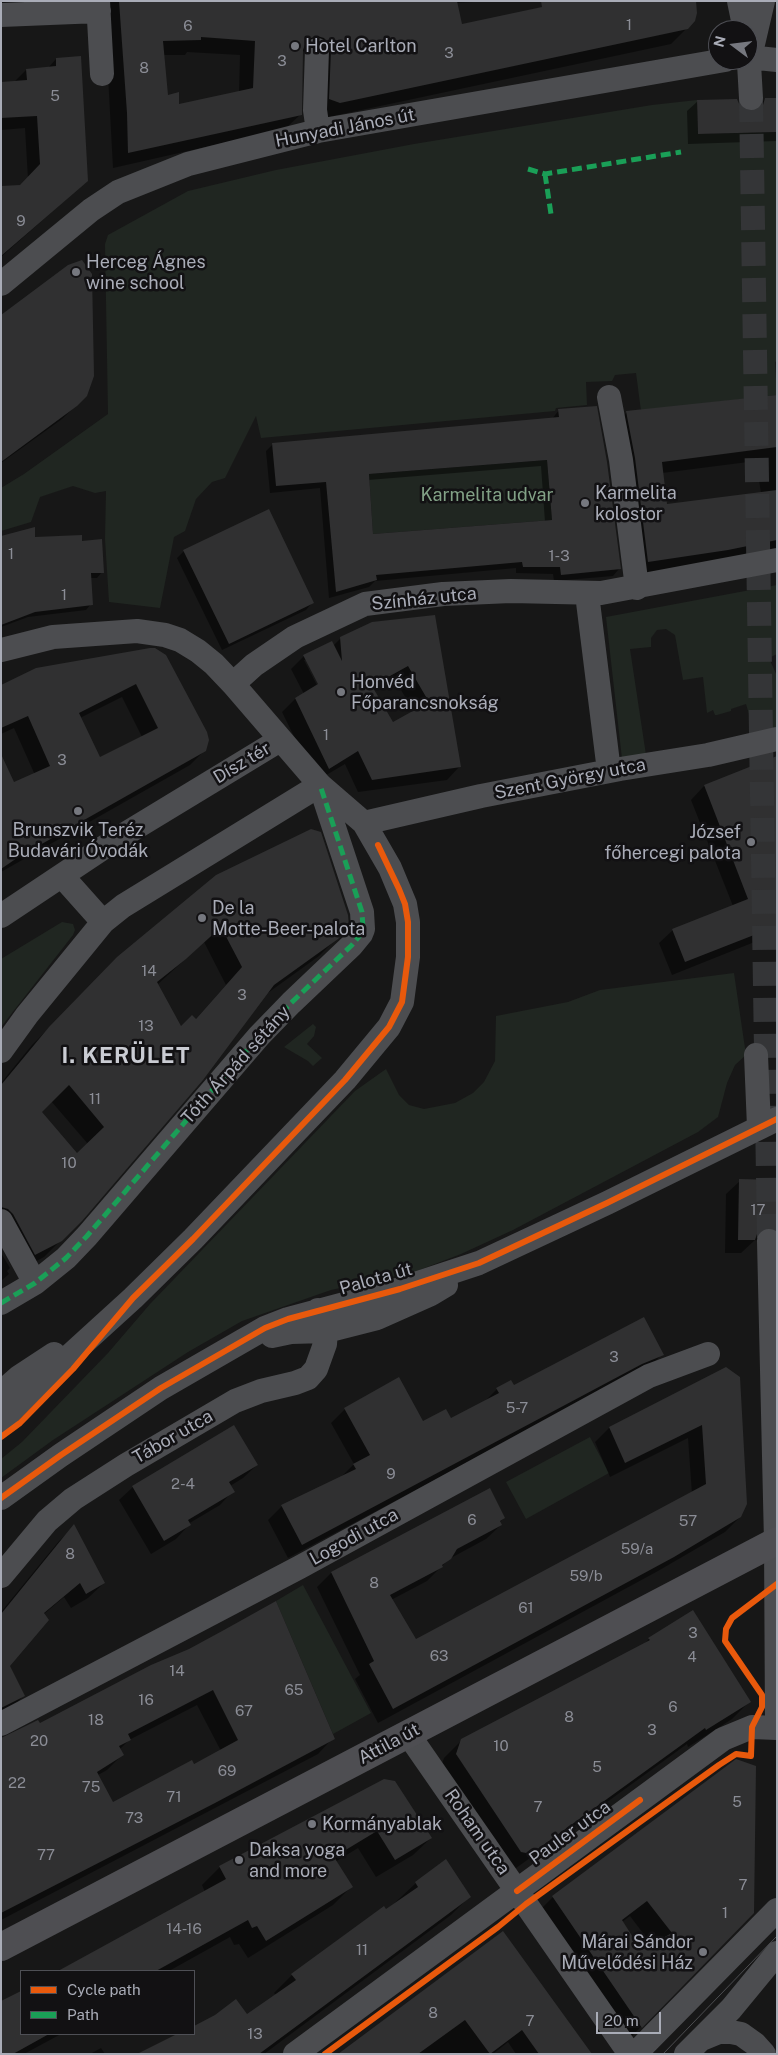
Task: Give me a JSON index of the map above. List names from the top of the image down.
{
  "streets": {
    "main road": ["Attila út"],
    "street": [
      "Hunyadi János út",
      "Színház utca",
      "Dísz tér",
      "Szent György utca",
      "Tóth Árpád sétány",
      "Palota út",
      "Tábor utca",
      "Logodi utca",
      "Roham utca",
      "Pauler utca"
    ]
  },
  "crossings": [
    ["Dísz tér", "Tóth Árpád sétány"],
    ["Palota út", "Tábor utca"],
    ["Attila út", "Roham utca"],
    ["Roham utca", "Pauler utca"]
  ],
  "districts": ["I. KERÜLET"],
  "parks": ["Karmelita udvar"],
  "places": [
    "Hotel Carlton",
    "Herceg Ágnes wine school",
    "Karmelita kolostor",
    "Honvéd Főparancsnokság",
    "Brunszvik Teréz Budavári Óvodák",
    "József főhercegi palota",
    "De la Motte-Beer-palota",
    "Kormányablak",
    "Daksa yoga and more",
    "Márai Sándor Művelődési Ház"
  ],
  "house_numbers": [
    "1",
    "6",
    "3",
    "3",
    "8",
    "5",
    "9",
    "1",
    "1-3",
    "1",
    "1",
    "3",
    "14",
    "3",
    "13",
    "11",
    "10",
    "17",
    "3",
    "5-7",
    "9",
    "2-4",
    "6",
    "57",
    "59/a",
    "8",
    "59/b",
    "8",
    "61",
    "3",
    "63",
    "4",
    "14",
    "65",
    "16",
    "6",
    "67",
    "8",
    "18",
    "3",
    "20",
    "10",
    "5",
    "69",
    "22",
    "75",
    "71",
    "5",
    "7",
    "73",
    "77",
    "7",
    "1",
    "14-16",
    "11",
    "8",
    "7",
    "13"
  ],
  "legend": ["Cycle path", "Path"],
  "scale_bar": "20 m",
  "north": "left"
}
